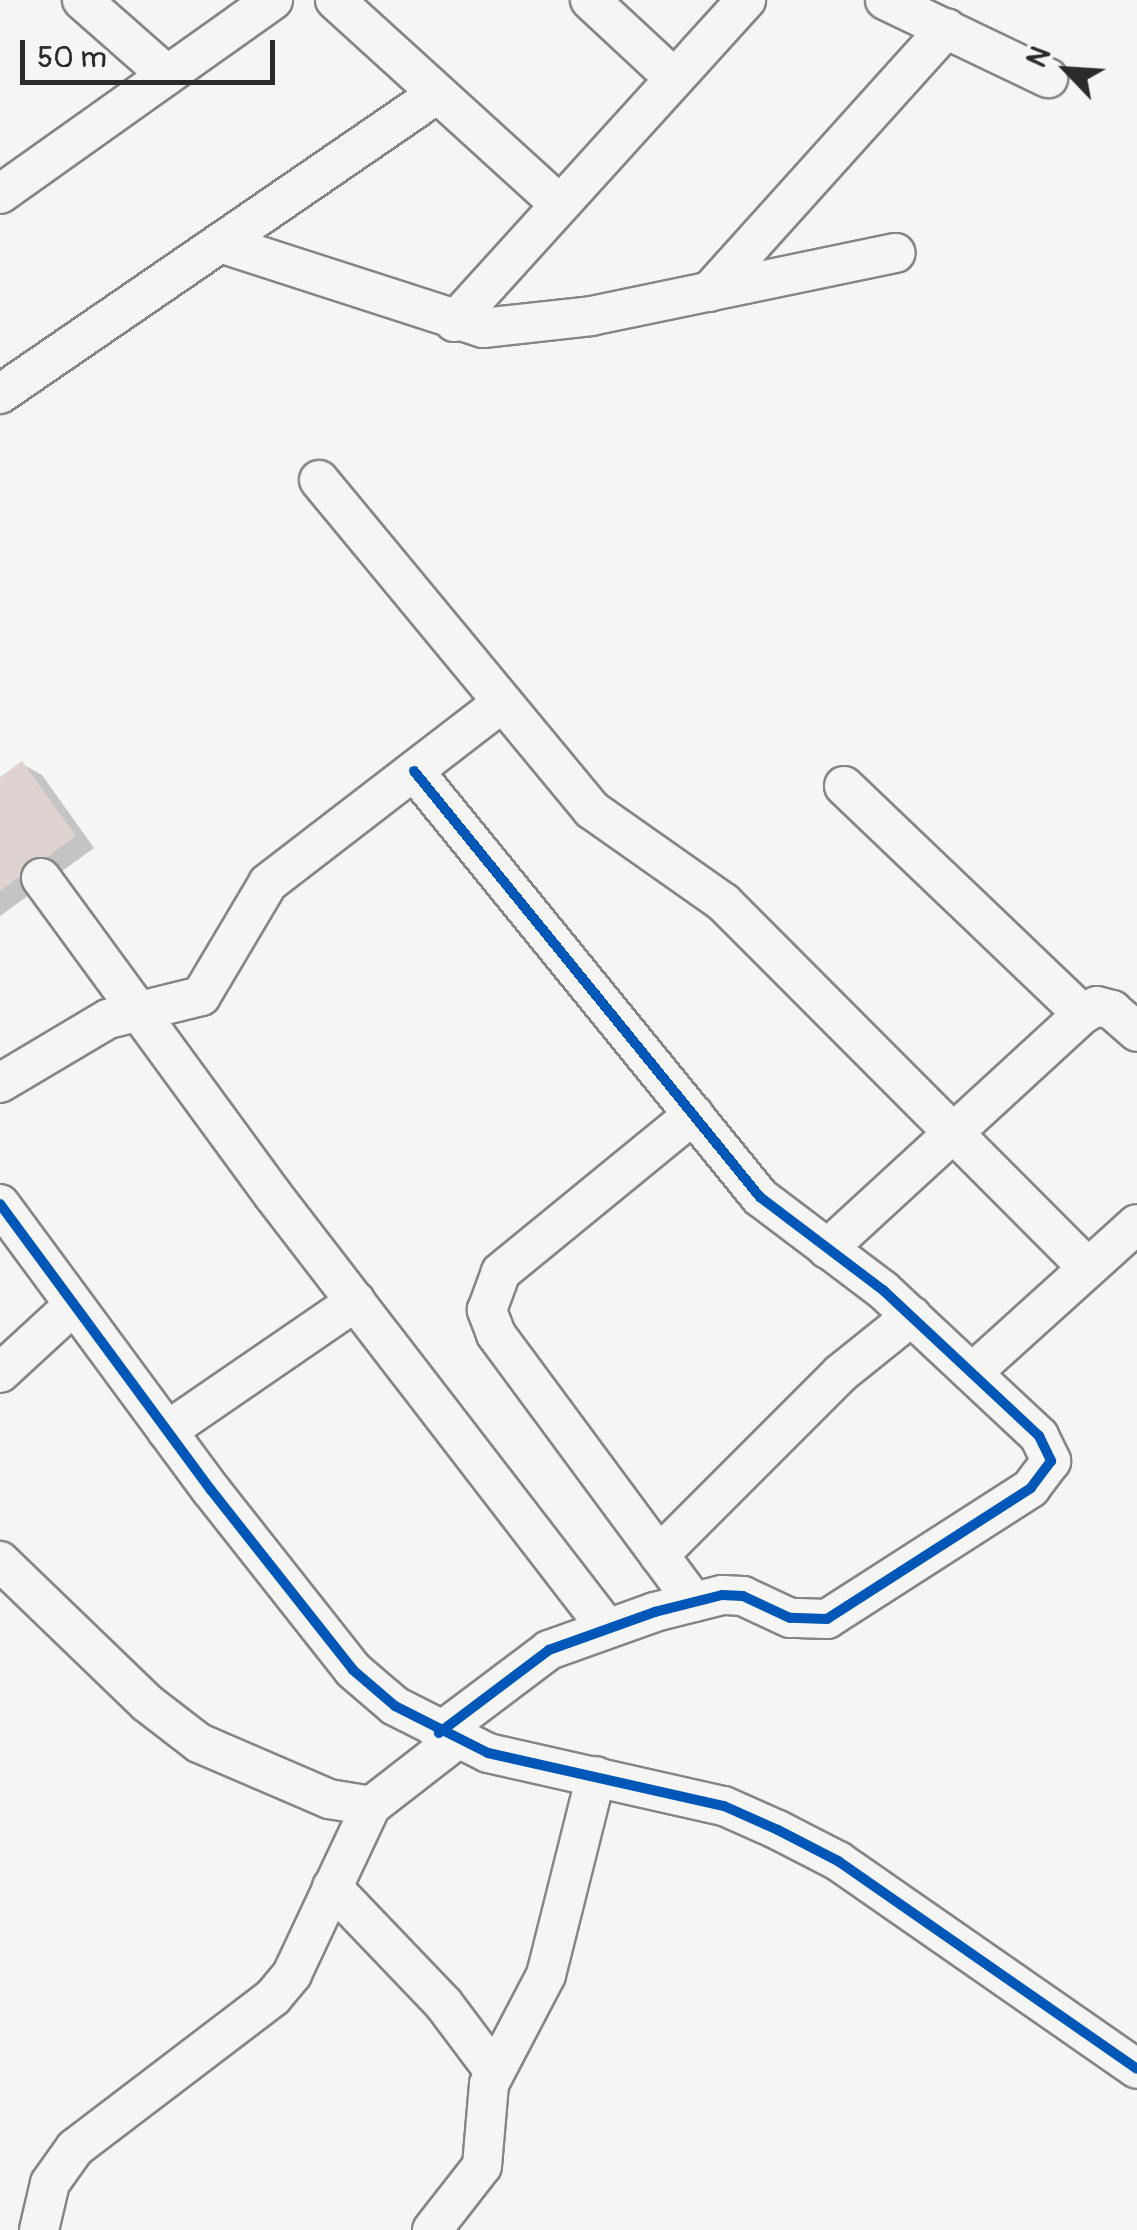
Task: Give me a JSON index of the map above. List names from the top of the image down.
{
  "scale_bar": "50 m",
  "north": "top left"
}
